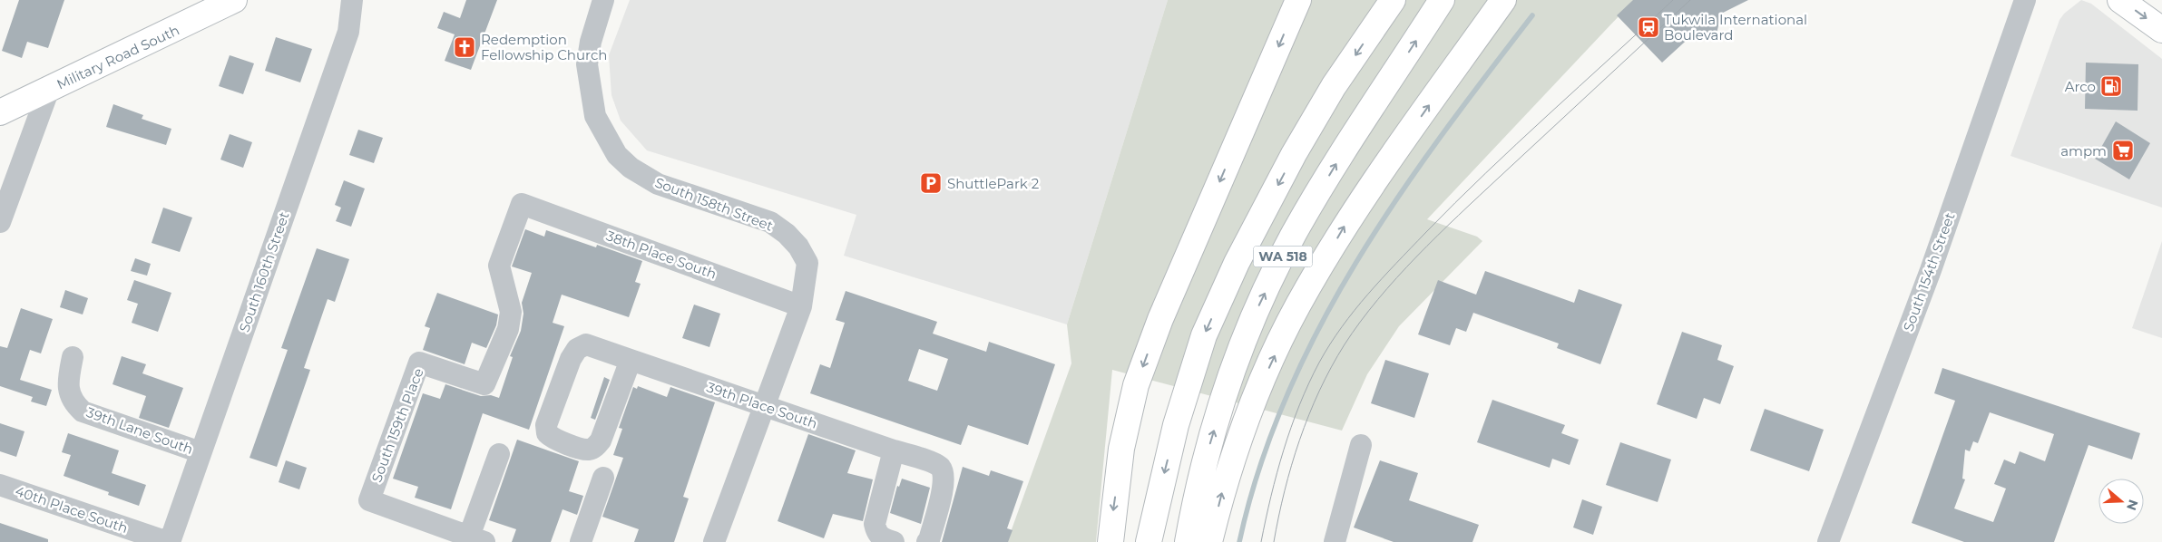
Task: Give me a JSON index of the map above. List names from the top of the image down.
{
  "streets": {
    "main road": ["Military Road South", "WA 518"],
    "street": [
      "South 158th Street",
      "38th Place South",
      "South 160th Street",
      "South 154th Street",
      "39th Place South",
      "South 159th Place",
      "39th Lane South",
      "40th Place South"
    ]
  },
  "crossings": [
    ["South 158th Street", "38th Place South"],
    ["South 158th Street", "39th Place South"],
    ["38th Place South", "South 159th Place"],
    ["South 160th Street", "39th Lane South"],
    ["South 160th Street", "40th Place South"]
  ],
  "places": {
    "station": ["Tukwila International Boulevard"],
    "church": ["Redemption Fellowship Church"],
    "fuel station": ["Arco"],
    "supermarket": ["ampm"],
    "parking": ["ShuttlePark 2"]
  },
  "north": "right"
}
